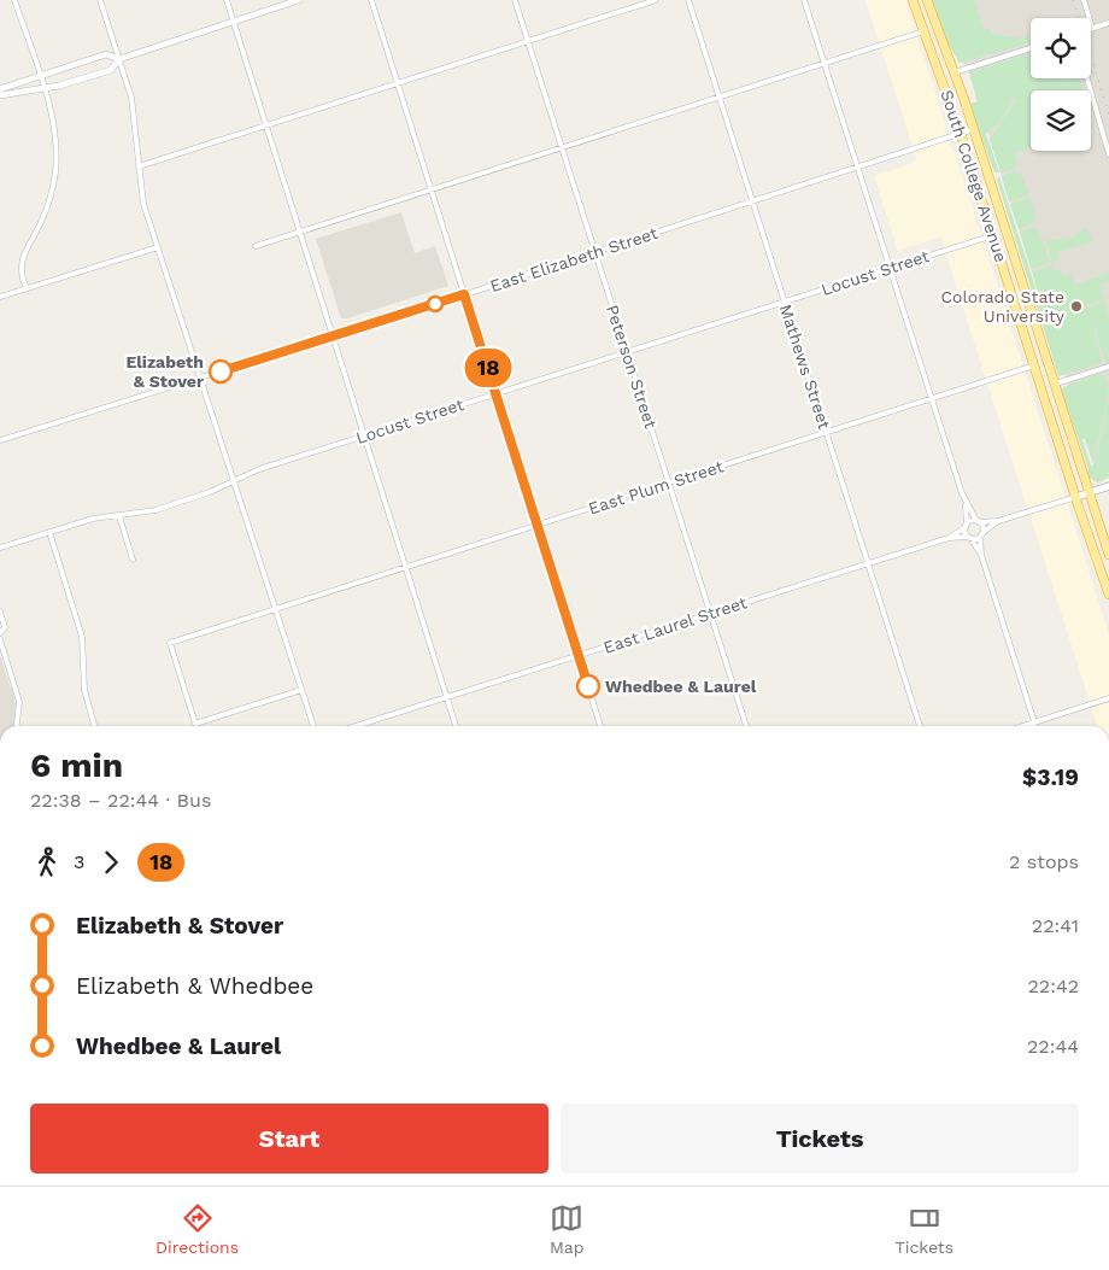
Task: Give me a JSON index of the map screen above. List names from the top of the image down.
{
  "streets": {
    "highway": ["South College Avenue"],
    "street": [
      "East Elizabeth Street",
      "Locust Street",
      "Peterson Street",
      "Mathews Street",
      "East Plum Street",
      "East Laurel Street"
    ]
  },
  "crossings": [
    ["South College Avenue", "East Elizabeth Street"],
    ["South College Avenue", "Locust Street"],
    ["South College Avenue", "East Plum Street"],
    ["East Elizabeth Street", "Peterson Street"],
    ["East Elizabeth Street", "Mathews Street"],
    ["Locust Street", "Peterson Street"],
    ["Locust Street", "Mathews Street"],
    ["Peterson Street", "East Plum Street"],
    ["Peterson Street", "East Laurel Street"],
    ["Mathews Street", "East Plum Street"],
    ["Mathews Street", "East Laurel Street"]
  ],
  "places": ["Colorado State University", "Elizabeth & Stover", "Whedbee & Laurel"],
  "lines": ["bus line 18"],
  "page": {
    "on_map": "18",
    "heading": ["6 min", "22:38 – 22:44 · Bus", "$3.19"],
    "legs": ["3", "18", "2 stops"],
    "list": [
      {
        "name": "Elizabeth & Stover",
        "value": "22:41"
      },
      {
        "name": "Elizabeth & Whedbee",
        "value": "22:42"
      },
      {
        "name": "Whedbee & Laurel",
        "value": "22:44"
      }
    ],
    "buttons": ["Start", "Tickets"],
    "tabs": ["Directions", "Map", "Tickets"]
  }
}
